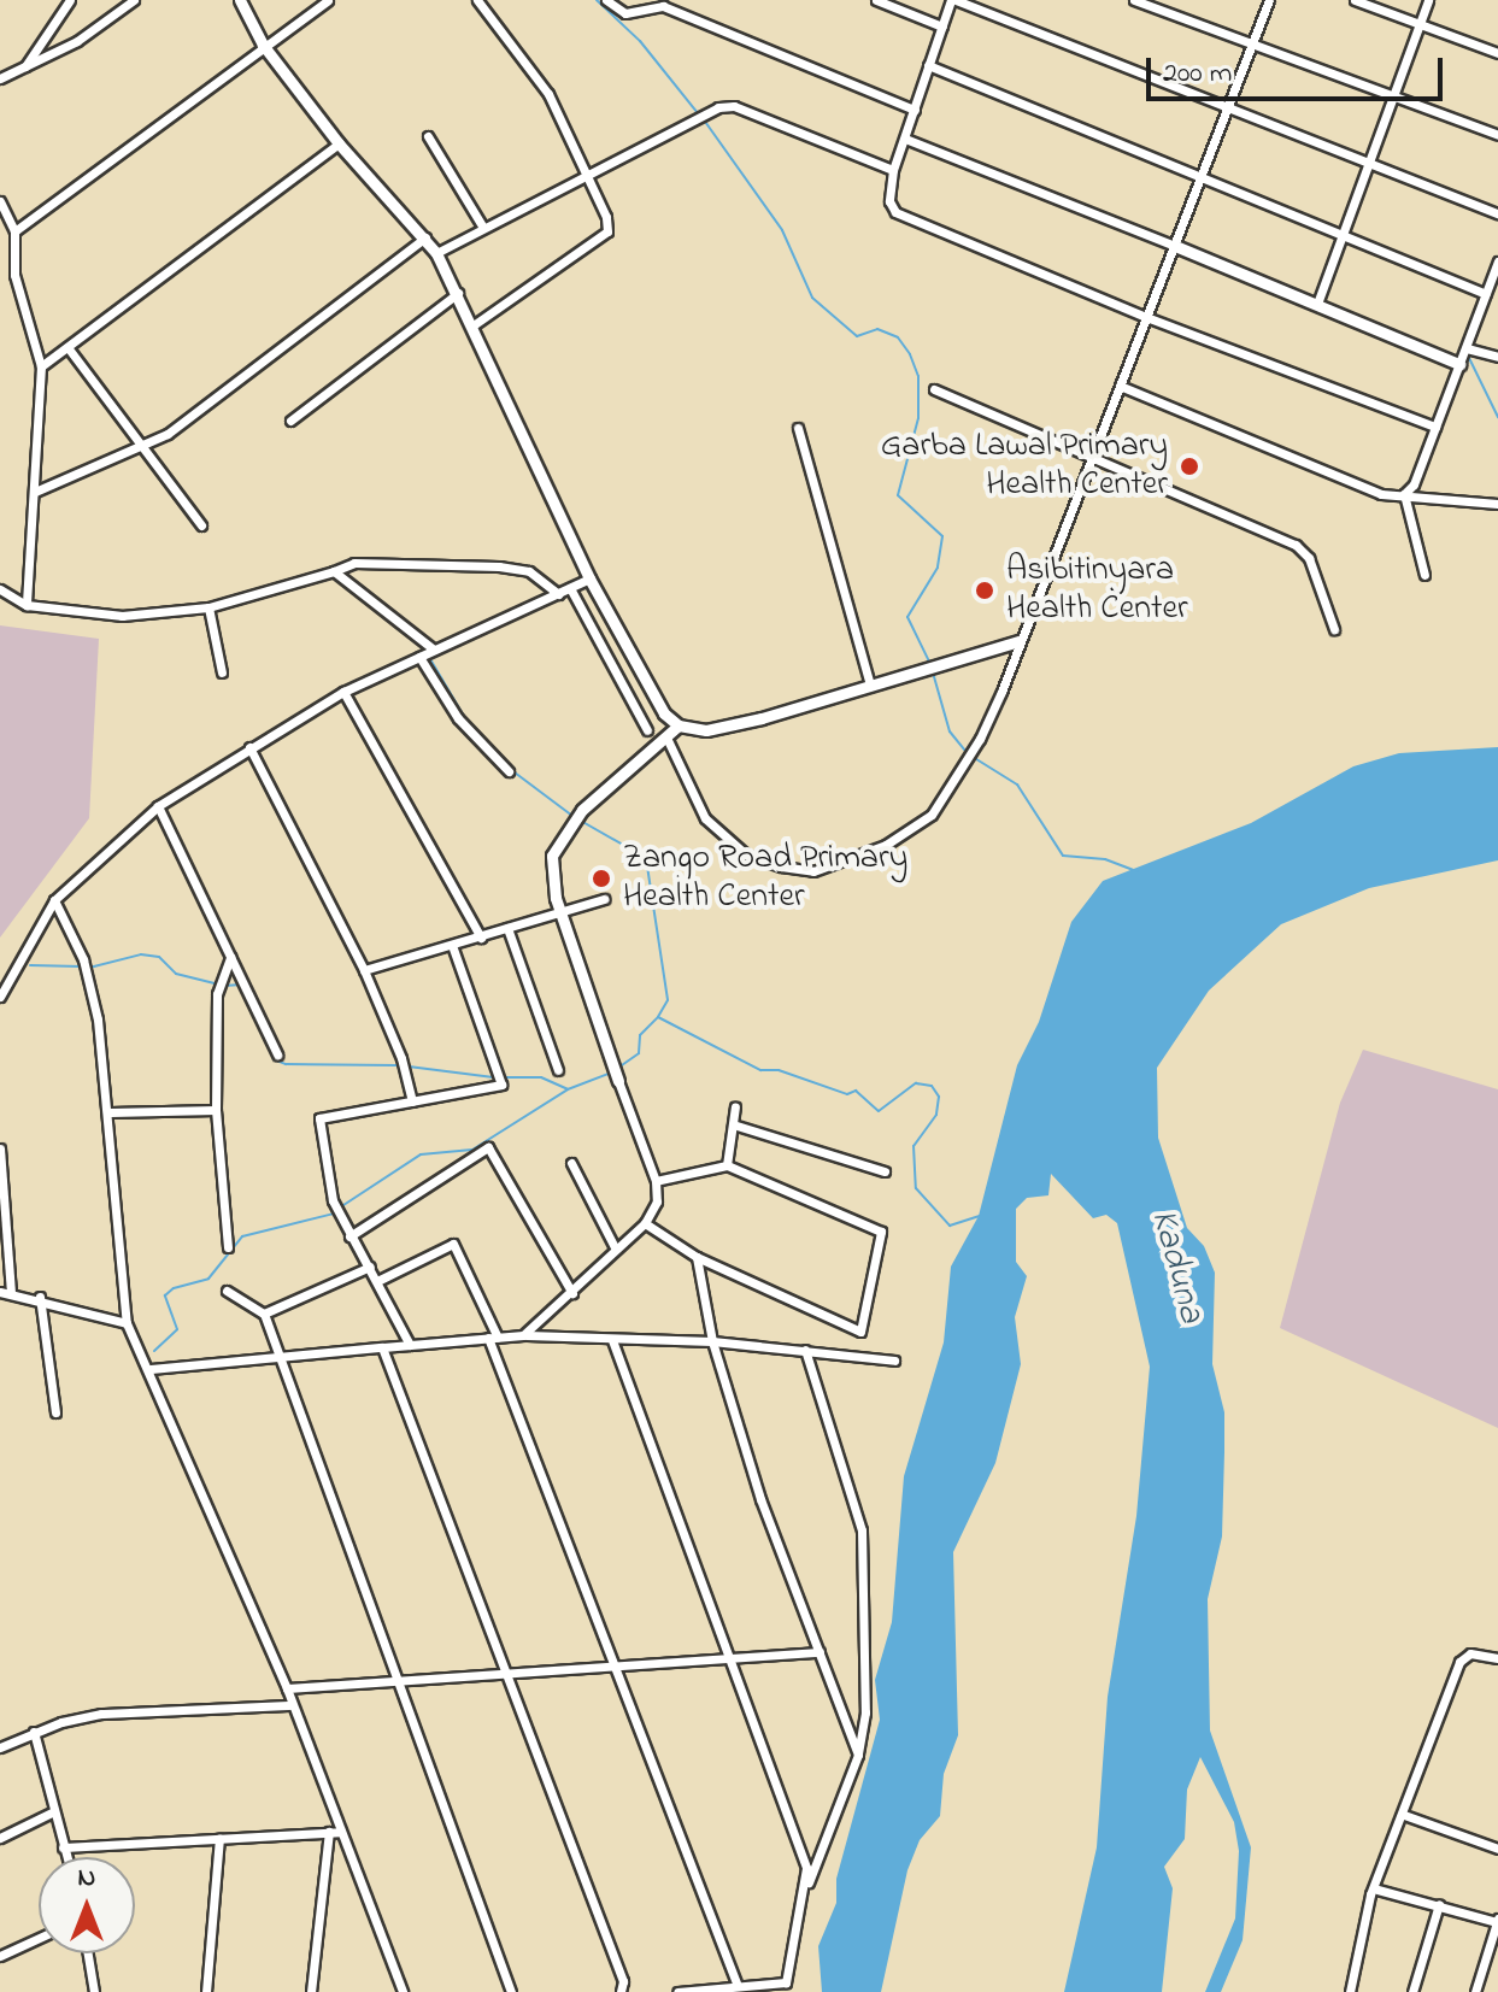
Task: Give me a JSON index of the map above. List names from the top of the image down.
{
  "water": ["Kaduna"],
  "places": ["Garba Lawal Primary Health Center", "Asibitinyara Health Center", "Zango Road Primary Health Center"],
  "scale_bar": "200 m",
  "north": "top"
}
